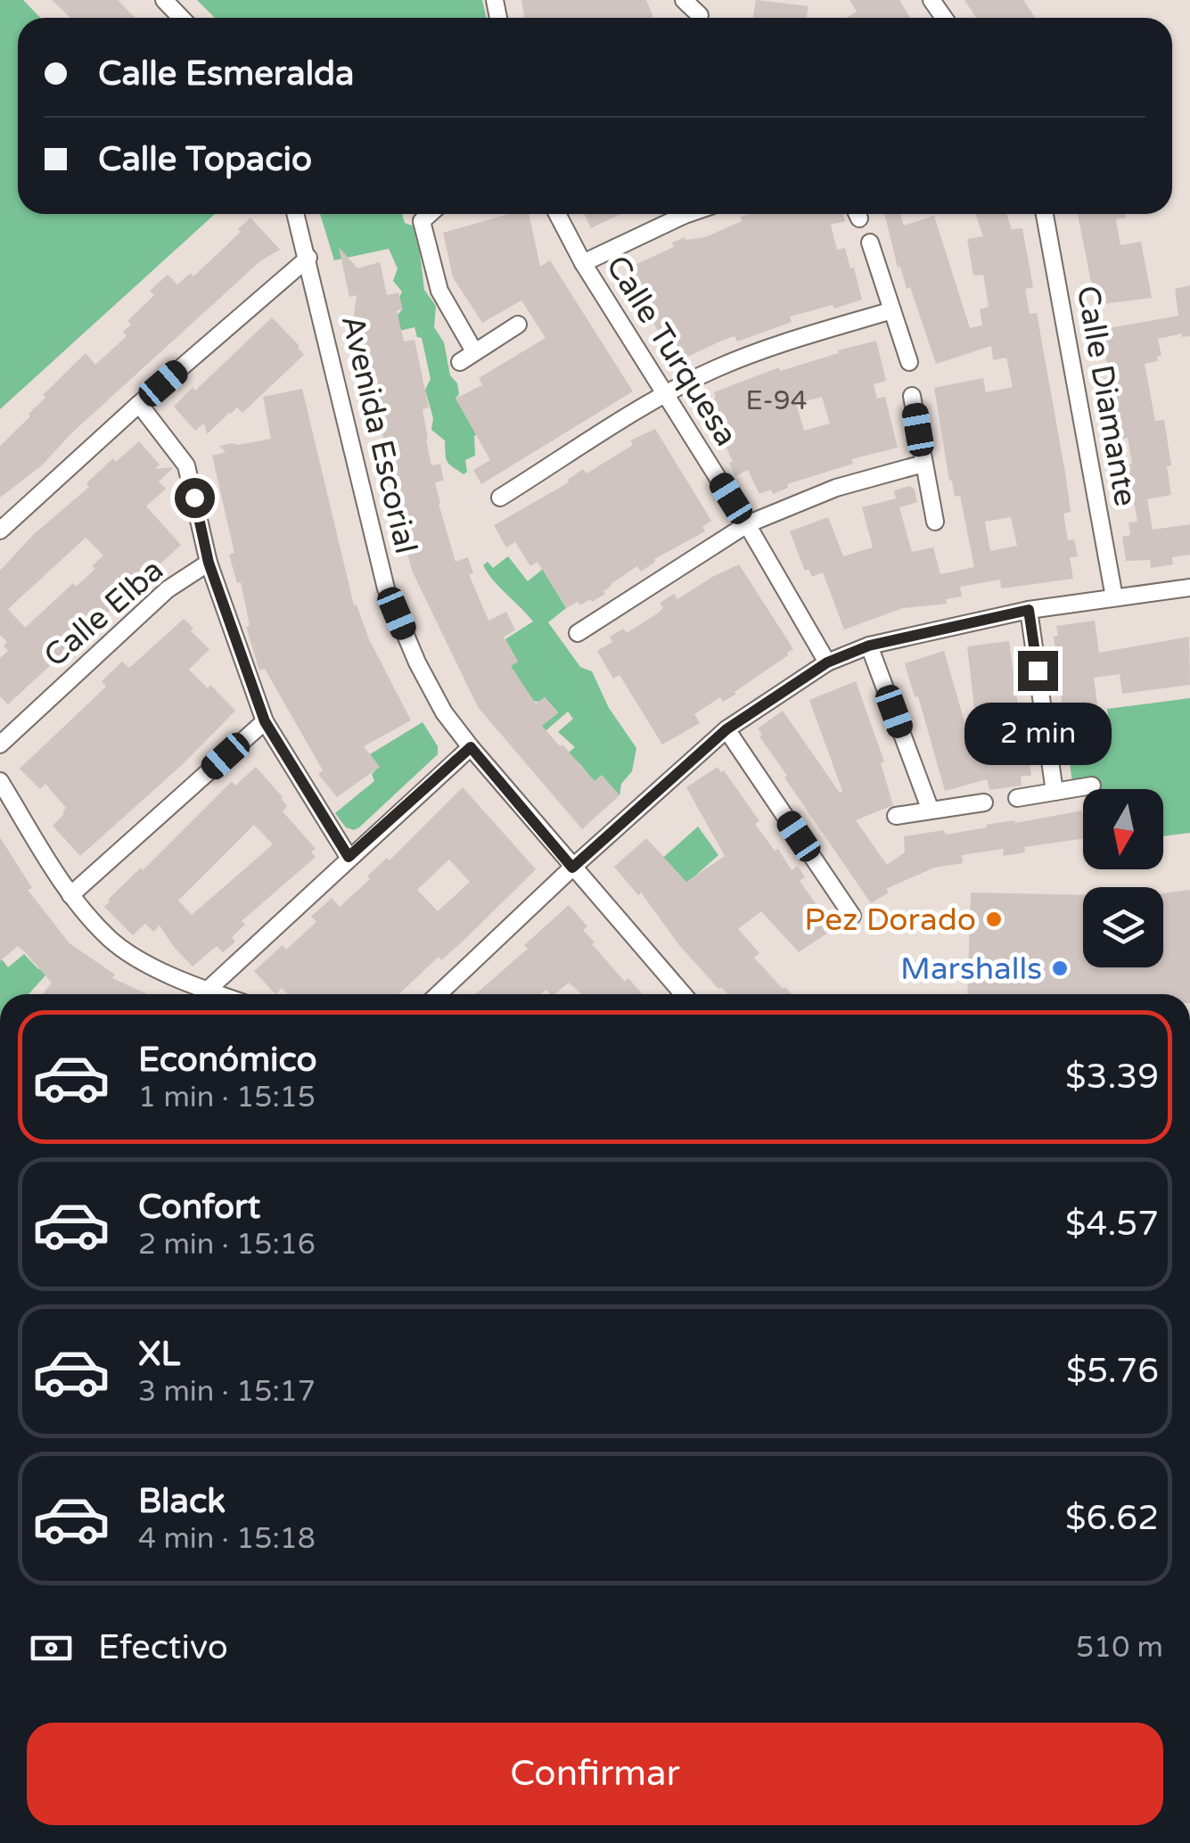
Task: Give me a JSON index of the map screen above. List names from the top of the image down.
{
  "streets": {
    "street": [
      "Calle Turquesa",
      "Calle Diamante",
      "Avenida Escorial",
      "Calle Elba"
    ]
  },
  "places": ["Pez Dorado", "Marshalls"],
  "house_numbers": ["E-94"],
  "north": "bottom",
  "page": {
    "banner": ["Calle Esmeralda", "Calle Topacio"],
    "bubble": "2 min",
    "list": [
      {
        "name": "Económico",
        "note": "1 min · 15:15",
        "value": "$3.39"
      },
      {
        "name": "Confort",
        "note": "2 min · 15:16",
        "value": "$4.57"
      },
      {
        "name": "XL",
        "note": "3 min · 15:17",
        "value": "$5.76"
      },
      {
        "name": "Black",
        "note": "4 min · 15:18",
        "value": "$6.62"
      }
    ],
    "pay": ["Efectivo", "510 m"],
    "buttons": "Confirmar"
  }
}
